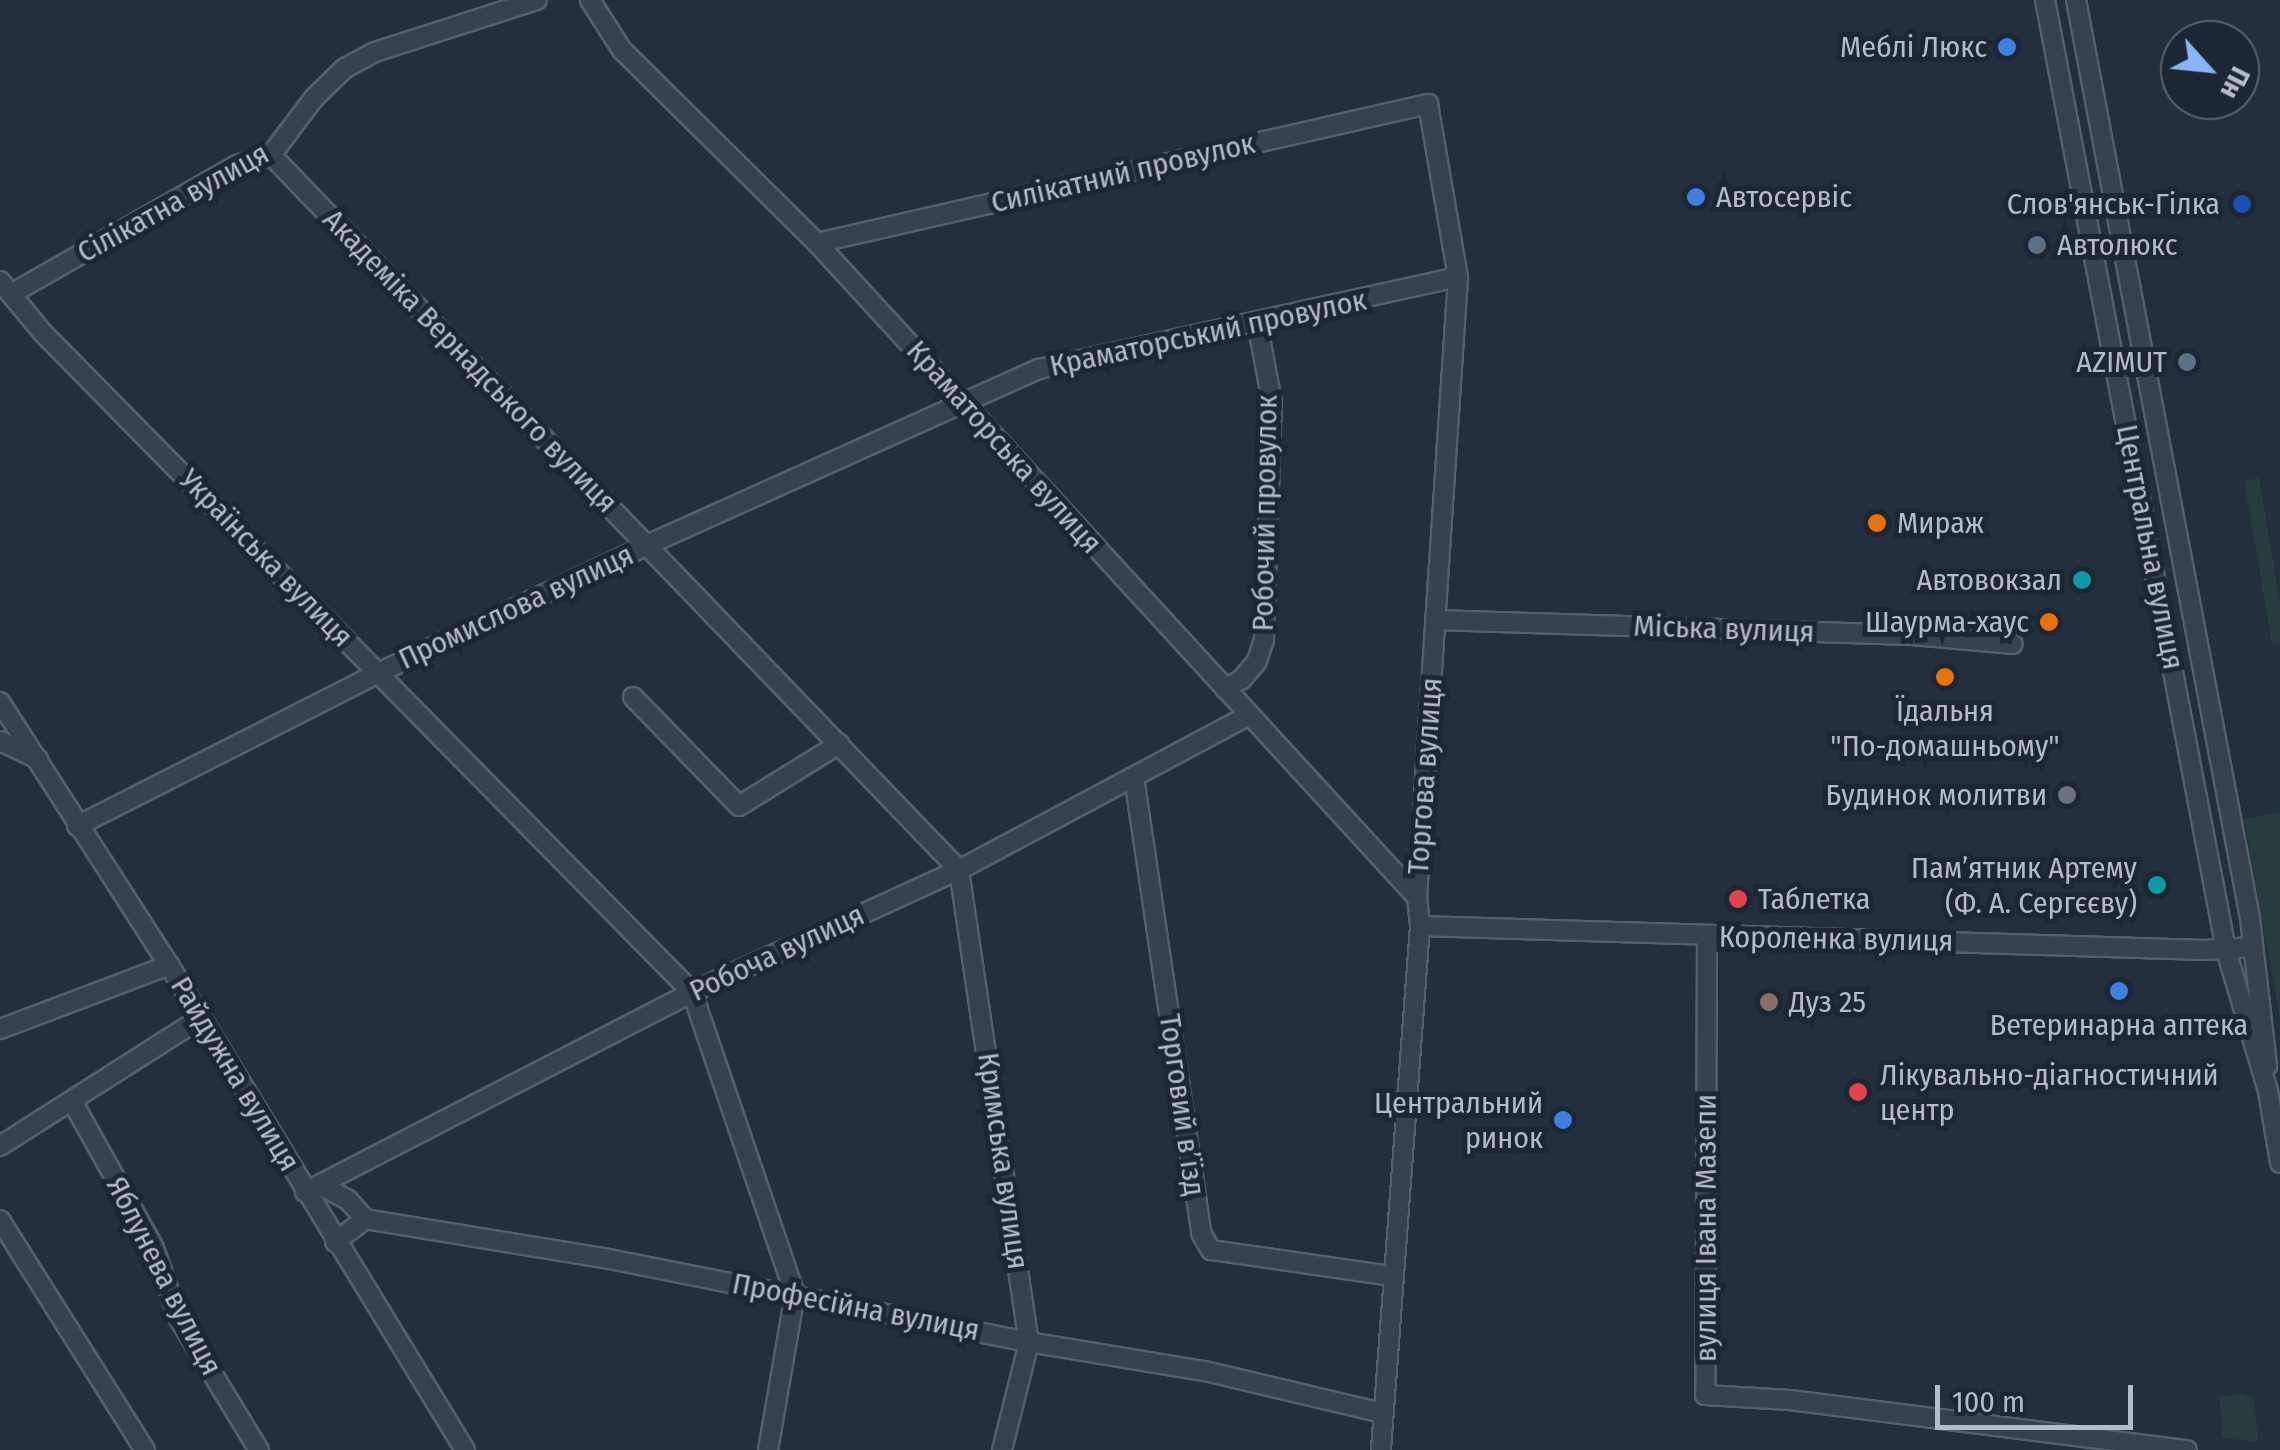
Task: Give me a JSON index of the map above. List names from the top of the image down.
{
  "streets": {
    "street": [
      "Силікатний провулок",
      "Сілікатна вулиця",
      "Краматорський провулок",
      "Академіка Вернадського вулиця",
      "Краматорська вулиця",
      "Робочий провулок",
      "Центральна вулиця",
      "Українська вулиця",
      "Промислова вулиця",
      "Міська вулиця",
      "Торгова вулиця",
      "Короленка вулиця",
      "Робоча вулиця",
      "Райдужна вулиця",
      "Торговий в’їзд",
      "Кримська вулиця",
      "вулиця Івана Мазепи",
      "Яблунева вулиця",
      "Професійна вулиця"
    ]
  },
  "crossings": [
    ["Силікатний провулок", "Краматорська вулиця"],
    ["Силікатний провулок", "Торгова вулиця"],
    ["Сілікатна вулиця", "Академіка Вернадського вулиця"],
    ["Сілікатна вулиця", "Українська вулиця"],
    ["Краматорський провулок", "Краматорська вулиця"],
    ["Краматорський провулок", "Робочий провулок"],
    ["Краматорський провулок", "Промислова вулиця"],
    ["Краматорський провулок", "Торгова вулиця"],
    ["Академіка Вернадського вулиця", "Промислова вулиця"],
    ["Академіка Вернадського вулиця", "Робоча вулиця"],
    ["Академіка Вернадського вулиця", "Кримська вулиця"],
    ["Краматорська вулиця", "Робочий провулок"],
    ["Краматорська вулиця", "Промислова вулиця"],
    ["Краматорська вулиця", "Торгова вулиця"],
    ["Краматорська вулиця", "Робоча вулиця"],
    ["Центральна вулиця", "Короленка вулиця"],
    ["Українська вулиця", "Промислова вулиця"],
    ["Українська вулиця", "Робоча вулиця"],
    ["Промислова вулиця", "Райдужна вулиця"],
    ["Міська вулиця", "Торгова вулиця"],
    ["Торгова вулиця", "Короленка вулиця"],
    ["Торгова вулиця", "Торговий в’їзд"],
    ["Торгова вулиця", "Професійна вулиця"],
    ["Короленка вулиця", "вулиця Івана Мазепи"],
    ["Робоча вулиця", "Райдужна вулиця"],
    ["Робоча вулиця", "Торговий в’їзд"],
    ["Робоча вулиця", "Кримська вулиця"],
    ["Кримська вулиця", "Професійна вулиця"]
  ],
  "places": [
    "Меблі Люкс",
    "Автосервіс",
    "Слов'янськ-Гілка",
    "Автолюкс",
    "AZIMUT",
    "Мираж",
    "Автовокзал",
    "Шаурма-хаус",
    "Їдальня \"По-домашньому\"",
    "Будинок молитви",
    "Пам’ятник Артему (Ф. А. Сергєєву)",
    "Таблетка",
    "Ветеринарна аптека",
    "Дуз 25",
    "Лікувально-діагностичний центр",
    "Центральний ринок"
  ],
  "scale_bar": "100 m",
  "north": "bottom right"
}
